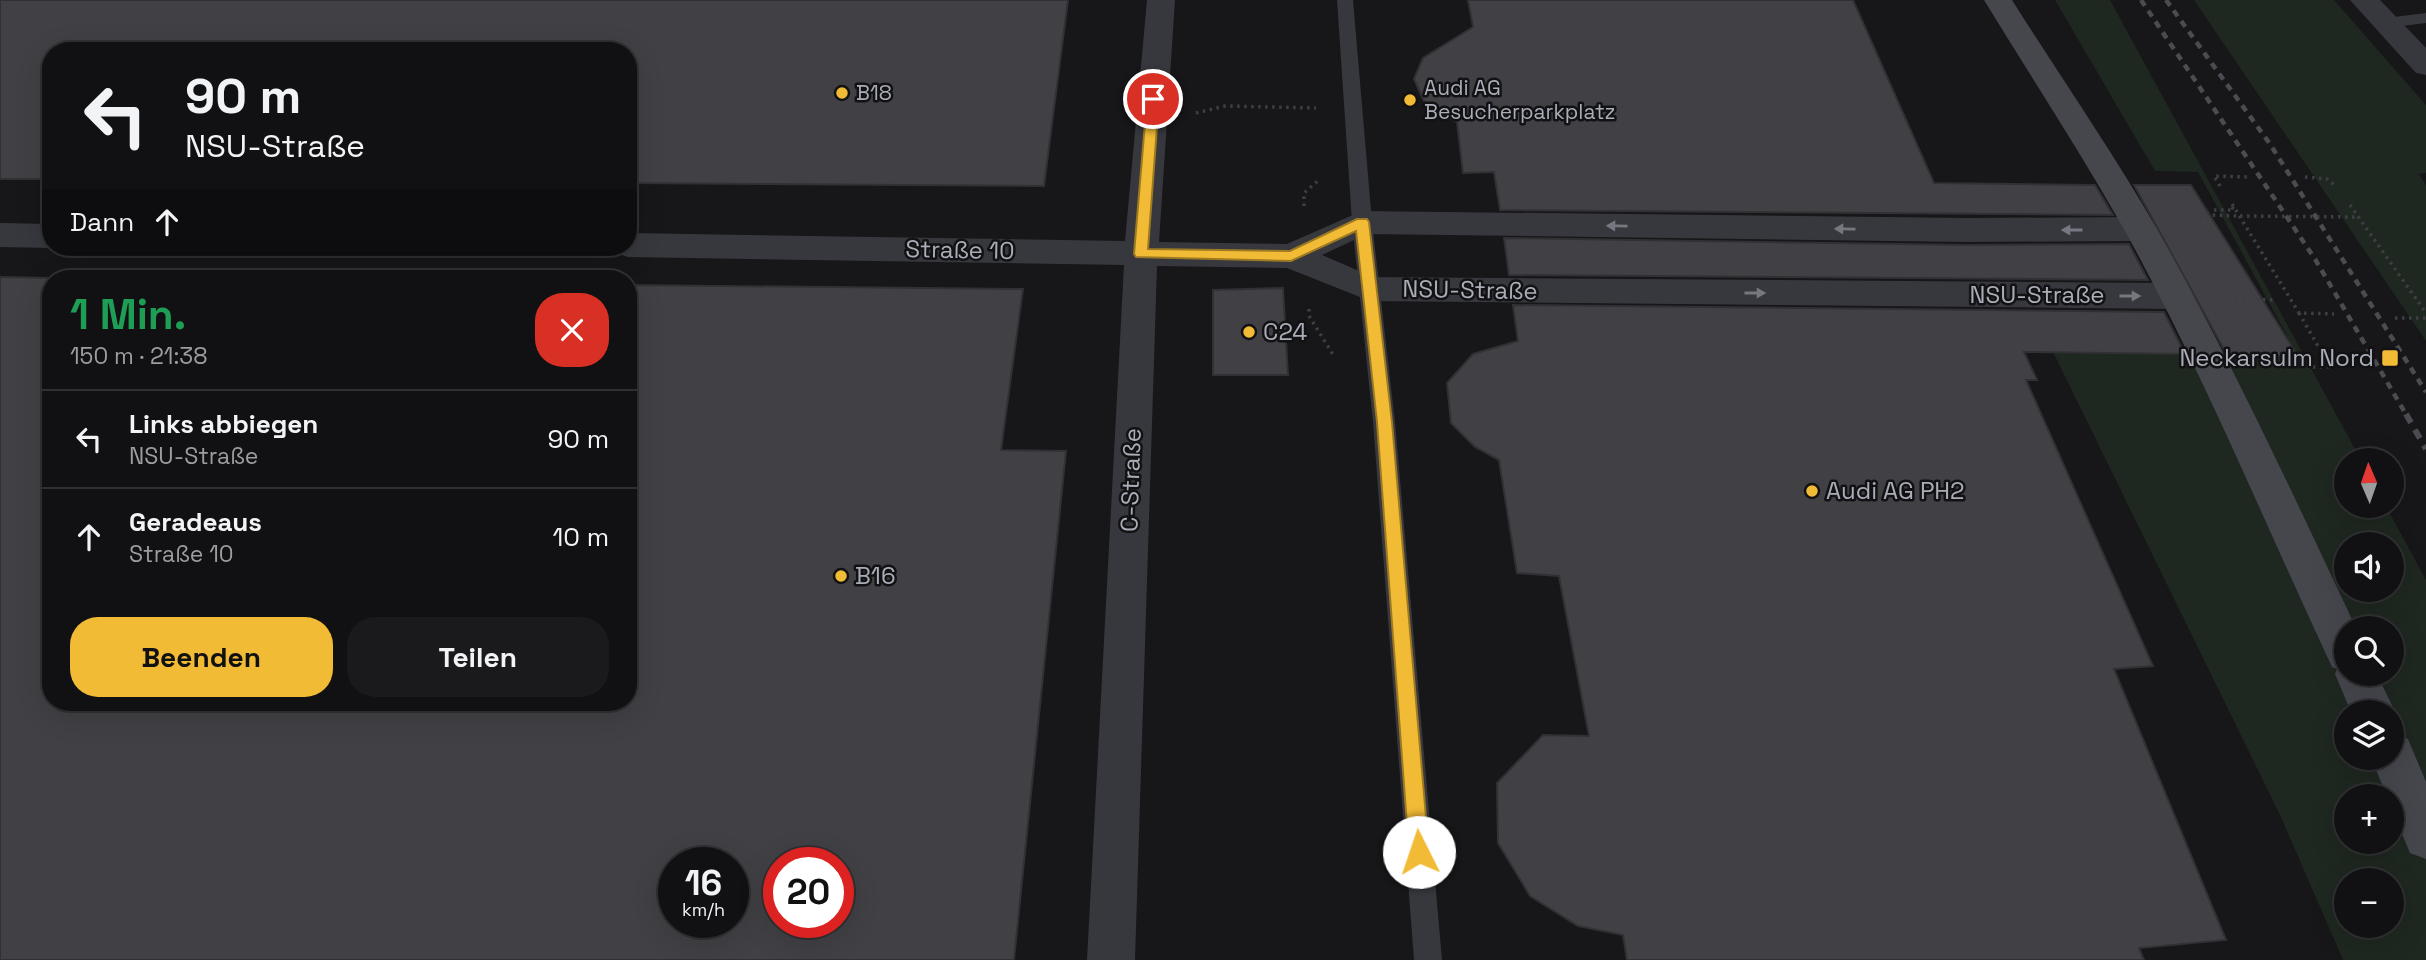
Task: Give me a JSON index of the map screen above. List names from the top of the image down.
{
  "streets": {
    "street": ["Straße 10", "NSU-Straße", "C-Straße"]
  },
  "crossings": [
    ["Straße 10", "NSU-Straße"],
    ["Straße 10", "C-Straße"]
  ],
  "places": {
    "other": [
      "B18",
      "Audi AG Besucherparkplatz",
      "C24",
      "Audi AG PH2",
      "B16"
    ],
    "transit": ["Neckarsulm Nord"]
  },
  "north": "top",
  "page": {
    "turn": ["90 m", "NSU-Straße"],
    "then": "Dann",
    "heading": ["1 Min.", "150 m · 21:38"],
    "list": [
      {
        "name": "Links abbiegen",
        "note": "NSU-Straße",
        "value": "90 m"
      },
      {
        "name": "Geradeaus",
        "note": "Straße 10",
        "value": "10 m"
      }
    ],
    "map_buttons": ["+", "−"],
    "buttons": ["Beenden", "Teilen"],
    "speed": "16 km/h",
    "limit": "20"
  }
}
